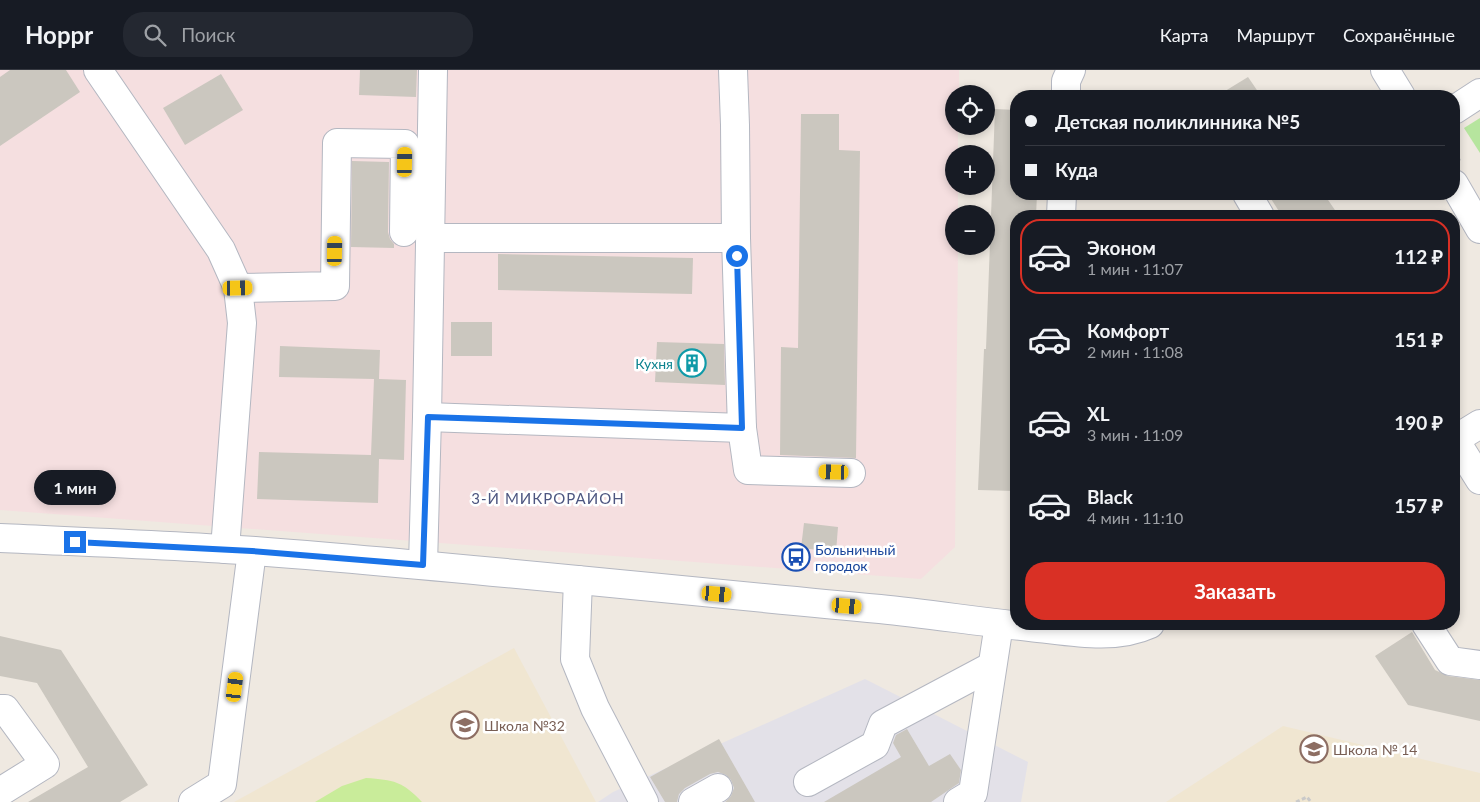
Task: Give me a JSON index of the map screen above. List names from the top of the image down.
{
  "districts": ["3-Й МИКРОРАЙОН"],
  "places": {
    "building": ["Кухня"],
    "bus stop": ["Больничный городок"],
    "school or university": ["Школа №32", "Школа № 14"]
  },
  "page": {
    "header": "Hoppr",
    "search": "Поиск",
    "nav": ["Карта", "Маршрут", "Сохранённые"],
    "map_buttons": ["+", "−"],
    "banner": ["Детская поликлинника №5", "Куда"],
    "list": [
      {
        "name": "Эконом",
        "note": "1 мин · 11:07",
        "value": "112 ₽"
      },
      {
        "name": "Комфорт",
        "note": "2 мин · 11:08",
        "value": "151 ₽"
      },
      {
        "name": "XL",
        "note": "3 мин · 11:09",
        "value": "190 ₽"
      },
      {
        "name": "Black",
        "note": "4 мин · 11:10",
        "value": "157 ₽"
      }
    ],
    "bubble": "1 мин",
    "buttons": "Заказать"
  }
}
